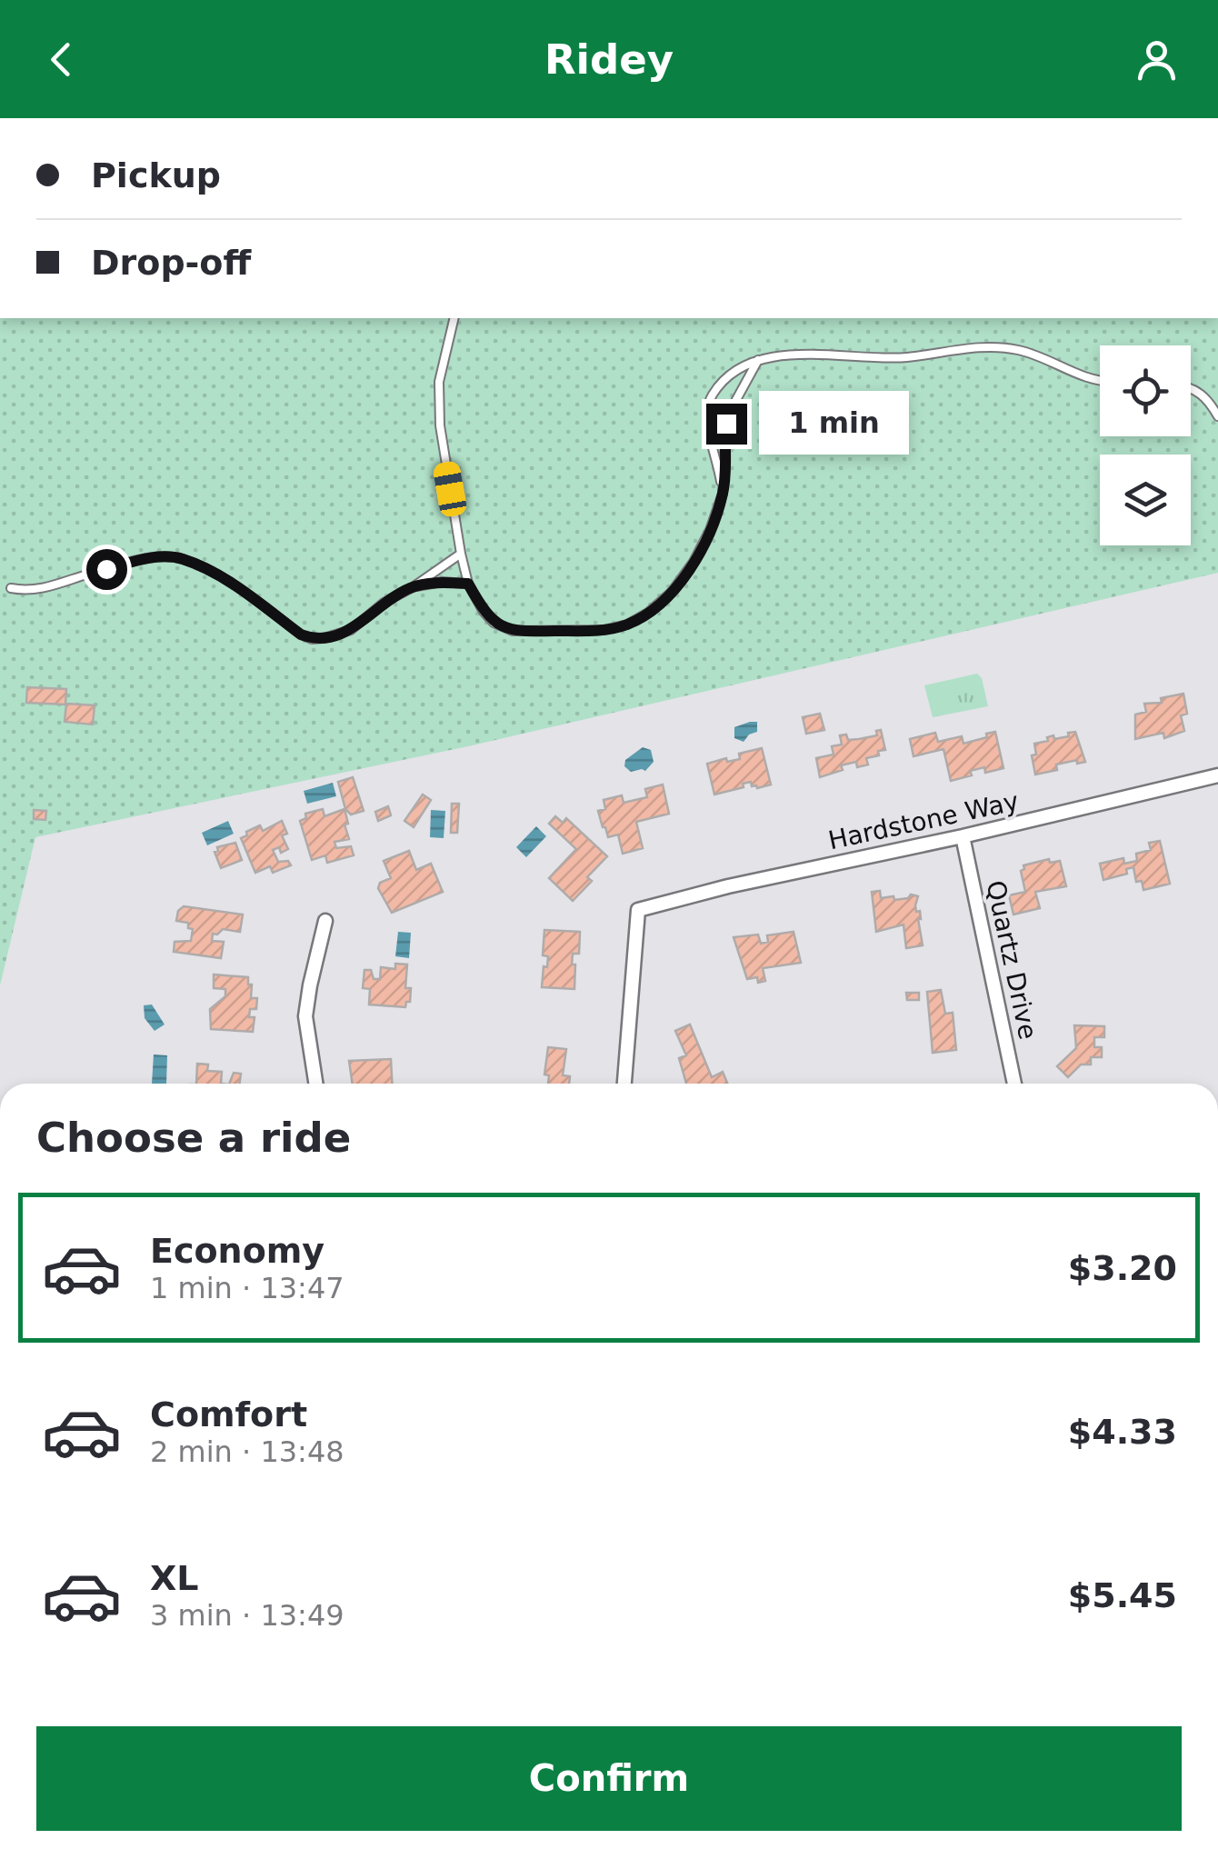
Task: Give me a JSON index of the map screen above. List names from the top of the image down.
{
  "streets": {
    "street": ["Hardstone Way", "Quartz Drive"]
  },
  "crossings": [
    ["Hardstone Way", "Quartz Drive"]
  ],
  "page": {
    "header": "Ridey",
    "banner": ["Pickup", "Drop-off"],
    "bubble": "1 min",
    "heading": "Choose a ride",
    "list": [
      {
        "name": "Economy",
        "note": "1 min · 13:47",
        "value": "$3.20"
      },
      {
        "name": "Comfort",
        "note": "2 min · 13:48",
        "value": "$4.33"
      },
      {
        "name": "XL",
        "note": "3 min · 13:49",
        "value": "$5.45"
      }
    ],
    "buttons": "Confirm"
  }
}
